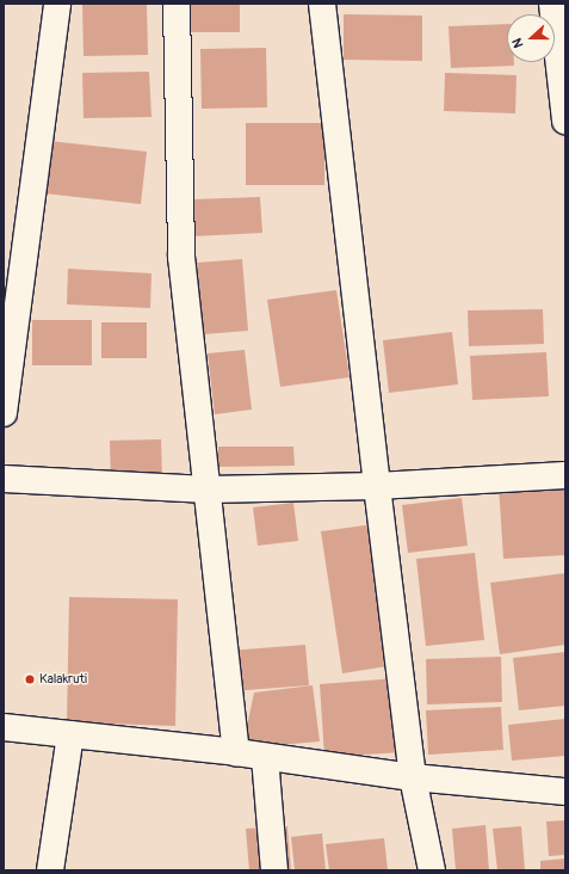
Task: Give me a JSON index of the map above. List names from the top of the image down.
{
  "places": ["Kalakruti"],
  "north": "left"
}
